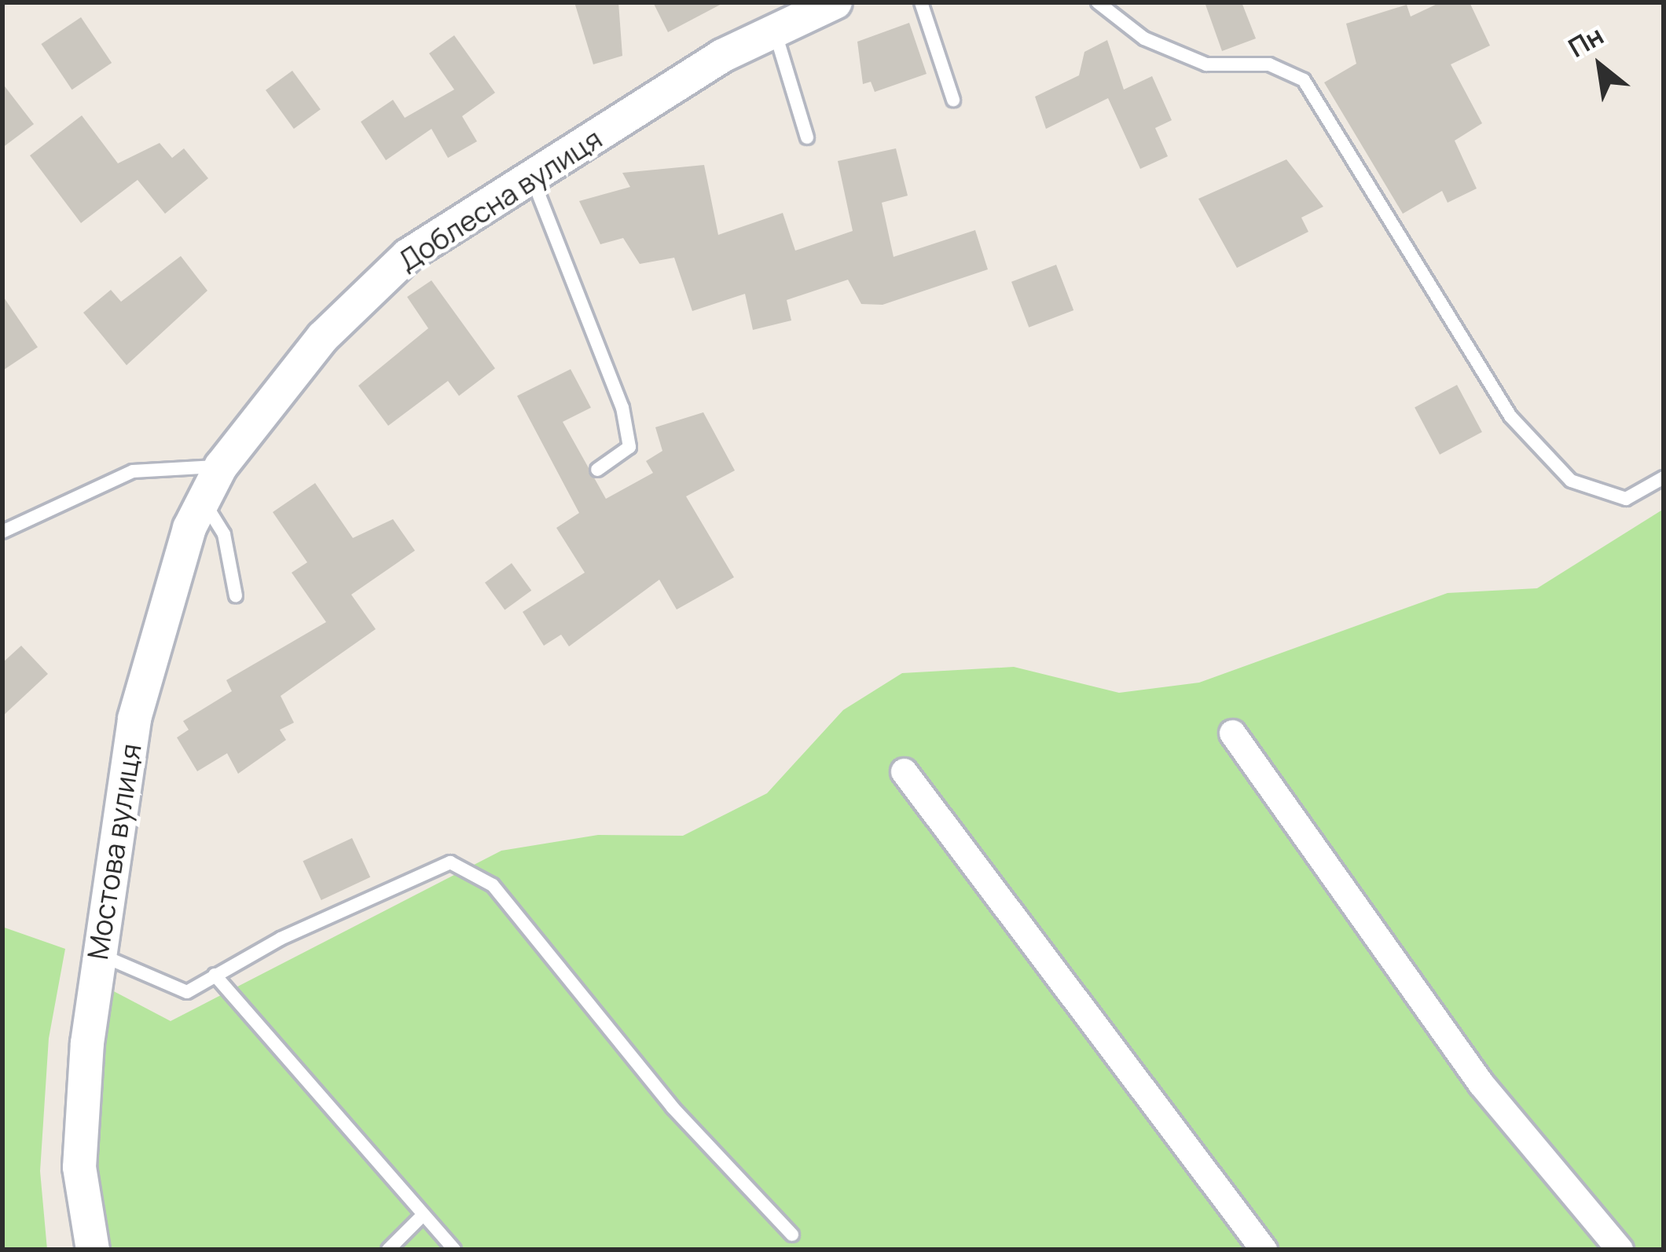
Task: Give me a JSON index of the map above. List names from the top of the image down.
{
  "streets": {
    "street": ["Доблесна вулиця", "Мостова вулиця"]
  },
  "crossings": [
    ["Доблесна вулиця", "Мостова вулиця"]
  ],
  "north": "top left"
}
